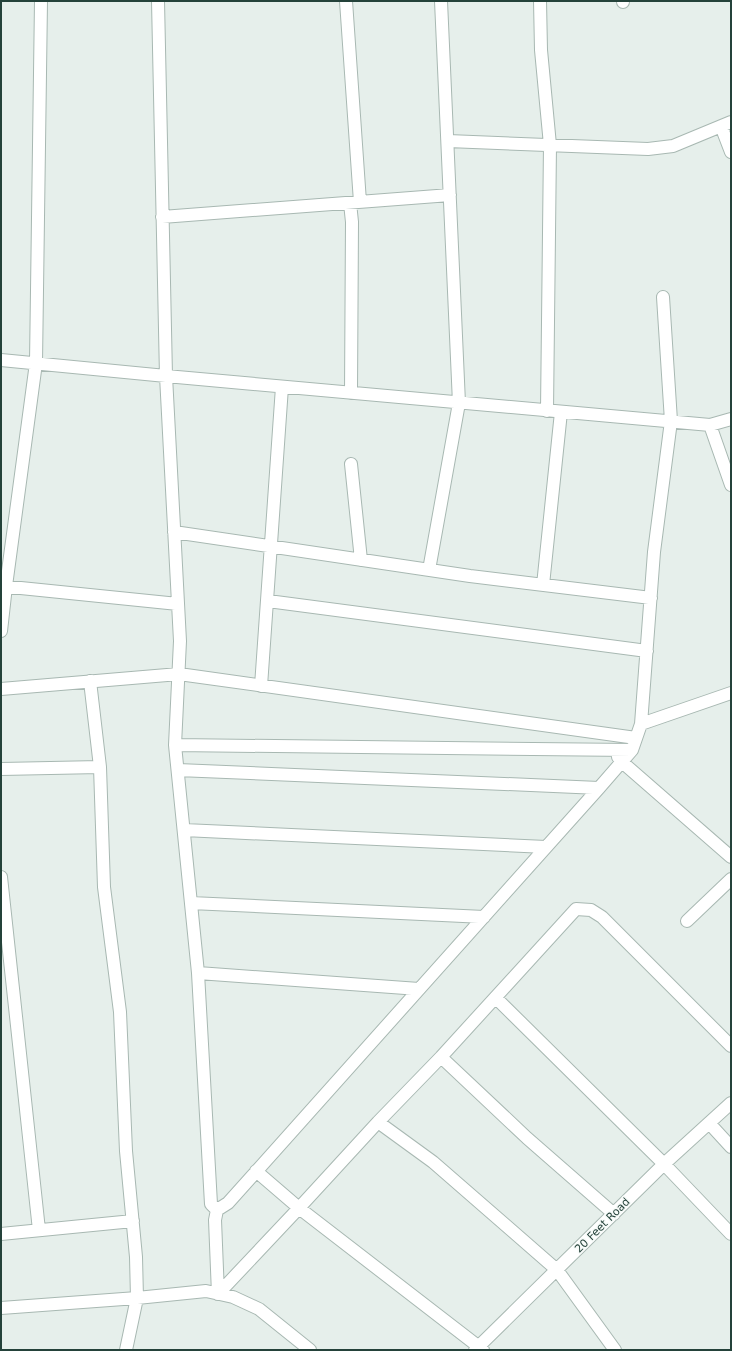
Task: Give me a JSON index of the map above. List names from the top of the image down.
{
  "streets": {
    "street": ["20 Feet Road"]
  }
}
